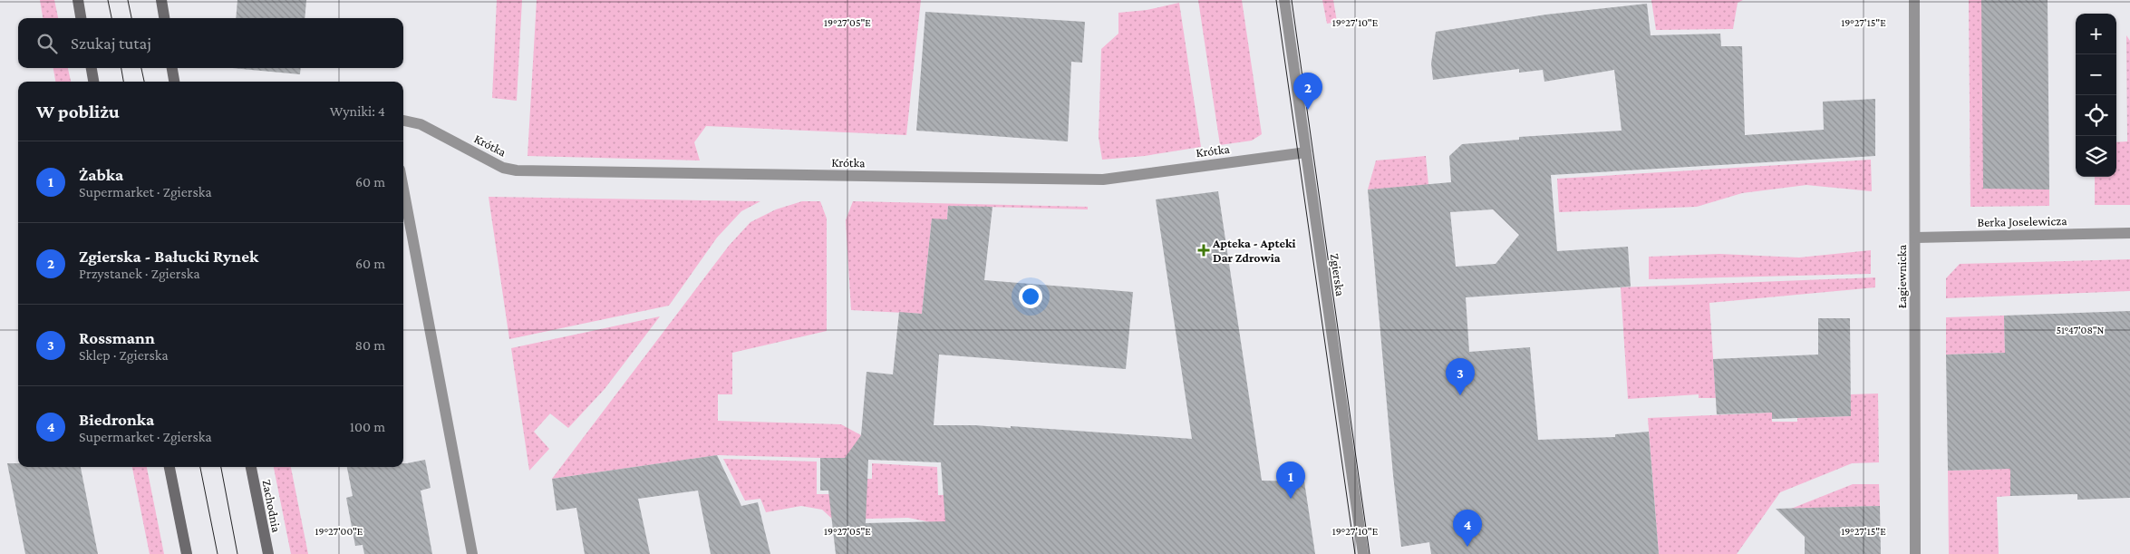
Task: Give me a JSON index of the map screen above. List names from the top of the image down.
{
  "streets": {
    "main road": ["Zachodnia"],
    "street": [
      "Krótka",
      "Berka Joselewicza",
      "Zgierska",
      "Łagiewnicka"
    ]
  },
  "crossings": [
    ["Krótka", "Zgierska"],
    ["Berka Joselewicza", "Łagiewnicka"]
  ],
  "places": {
    "health": ["Apteka - Apteki Dar Zdrowia"]
  },
  "page": {
    "map_buttons": ["+", "−"],
    "search": "Szukaj tutaj",
    "pins": [
      "2",
      "3",
      "1",
      "4"
    ],
    "heading": ["W pobliżu", "Wyniki: 4"],
    "list": [
      {
        "mark": "1",
        "name": "Żabka",
        "note": "Supermarket · Zgierska",
        "value": "60 m"
      },
      {
        "mark": "2",
        "name": "Zgierska - Bałucki Rynek",
        "note": "Przystanek · Zgierska",
        "value": "60 m"
      },
      {
        "mark": "3",
        "name": "Rossmann",
        "note": "Sklep · Zgierska",
        "value": "80 m"
      },
      {
        "mark": "4",
        "name": "Biedronka",
        "note": "Supermarket · Zgierska",
        "value": "100 m"
      }
    ]
  },
  "coordinates": [
    "19°27'05\"E",
    "19°27'10\"E",
    "19°27'15\"E",
    "51°47'08\"N",
    "19°27'00\"E"
  ]
}
